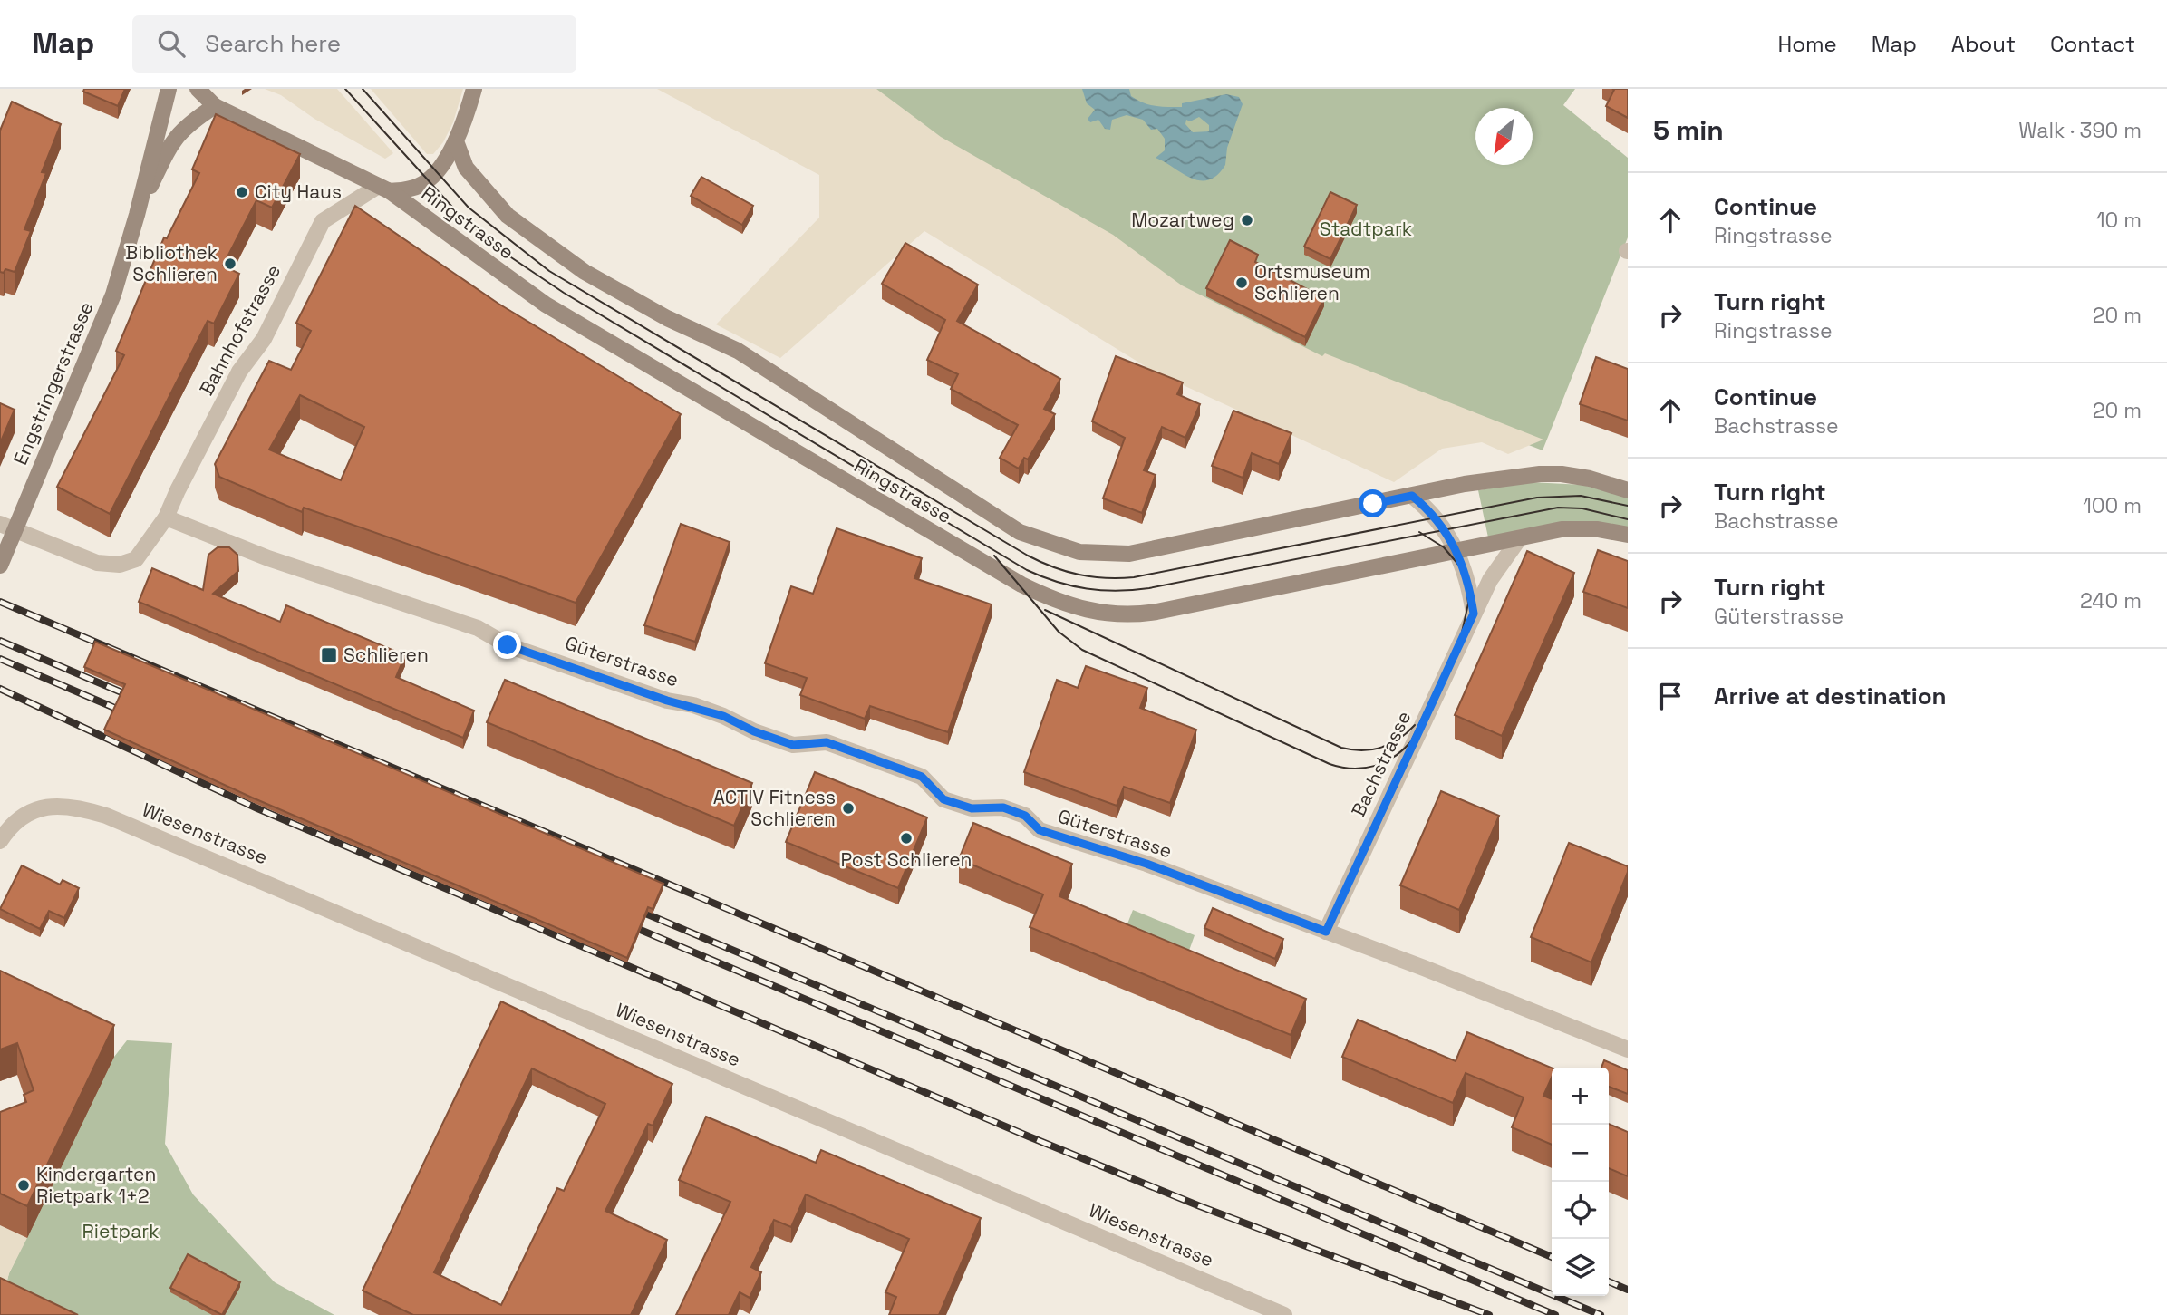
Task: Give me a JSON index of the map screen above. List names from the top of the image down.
{
  "streets": {
    "main road": ["Ringstrasse", "Engstringerstrasse"],
    "street": [
      "Bahnhofstrasse",
      "Güterstrasse",
      "Bachstrasse",
      "Wiesenstrasse"
    ]
  },
  "crossings": [
    ["Ringstrasse", "Bahnhofstrasse"],
    ["Ringstrasse", "Engstringerstrasse"],
    ["Ringstrasse", "Bachstrasse"],
    ["Bahnhofstrasse", "Güterstrasse"],
    ["Güterstrasse", "Bachstrasse"]
  ],
  "parks": ["Stadtpark", "Rietpark"],
  "places": {
    "other": [
      "City Haus",
      "Mozartweg",
      "Bibliothek Schlieren",
      "Ortsmuseum Schlieren",
      "ACTIV Fitness Schlieren",
      "Post Schlieren",
      "Kindergarten Rietpark 1+2"
    ],
    "transit": ["Schlieren"]
  },
  "north": "bottom left",
  "page": {
    "header": "Map",
    "search": "Search here",
    "nav": [
      "Home",
      "Map",
      "About",
      "Contact"
    ],
    "heading": ["5 min", "Walk · 390 m"],
    "list": [
      ["Continue", "Ringstrasse", "10 m"],
      ["Turn right", "Ringstrasse", "20 m"],
      ["Continue", "Bachstrasse", "20 m"],
      ["Turn right", "Bachstrasse", "100 m"],
      ["Turn right", "Güterstrasse", "240 m"],
      "Arrive at destination"
    ],
    "map_buttons": ["+", "−"]
  }
}
